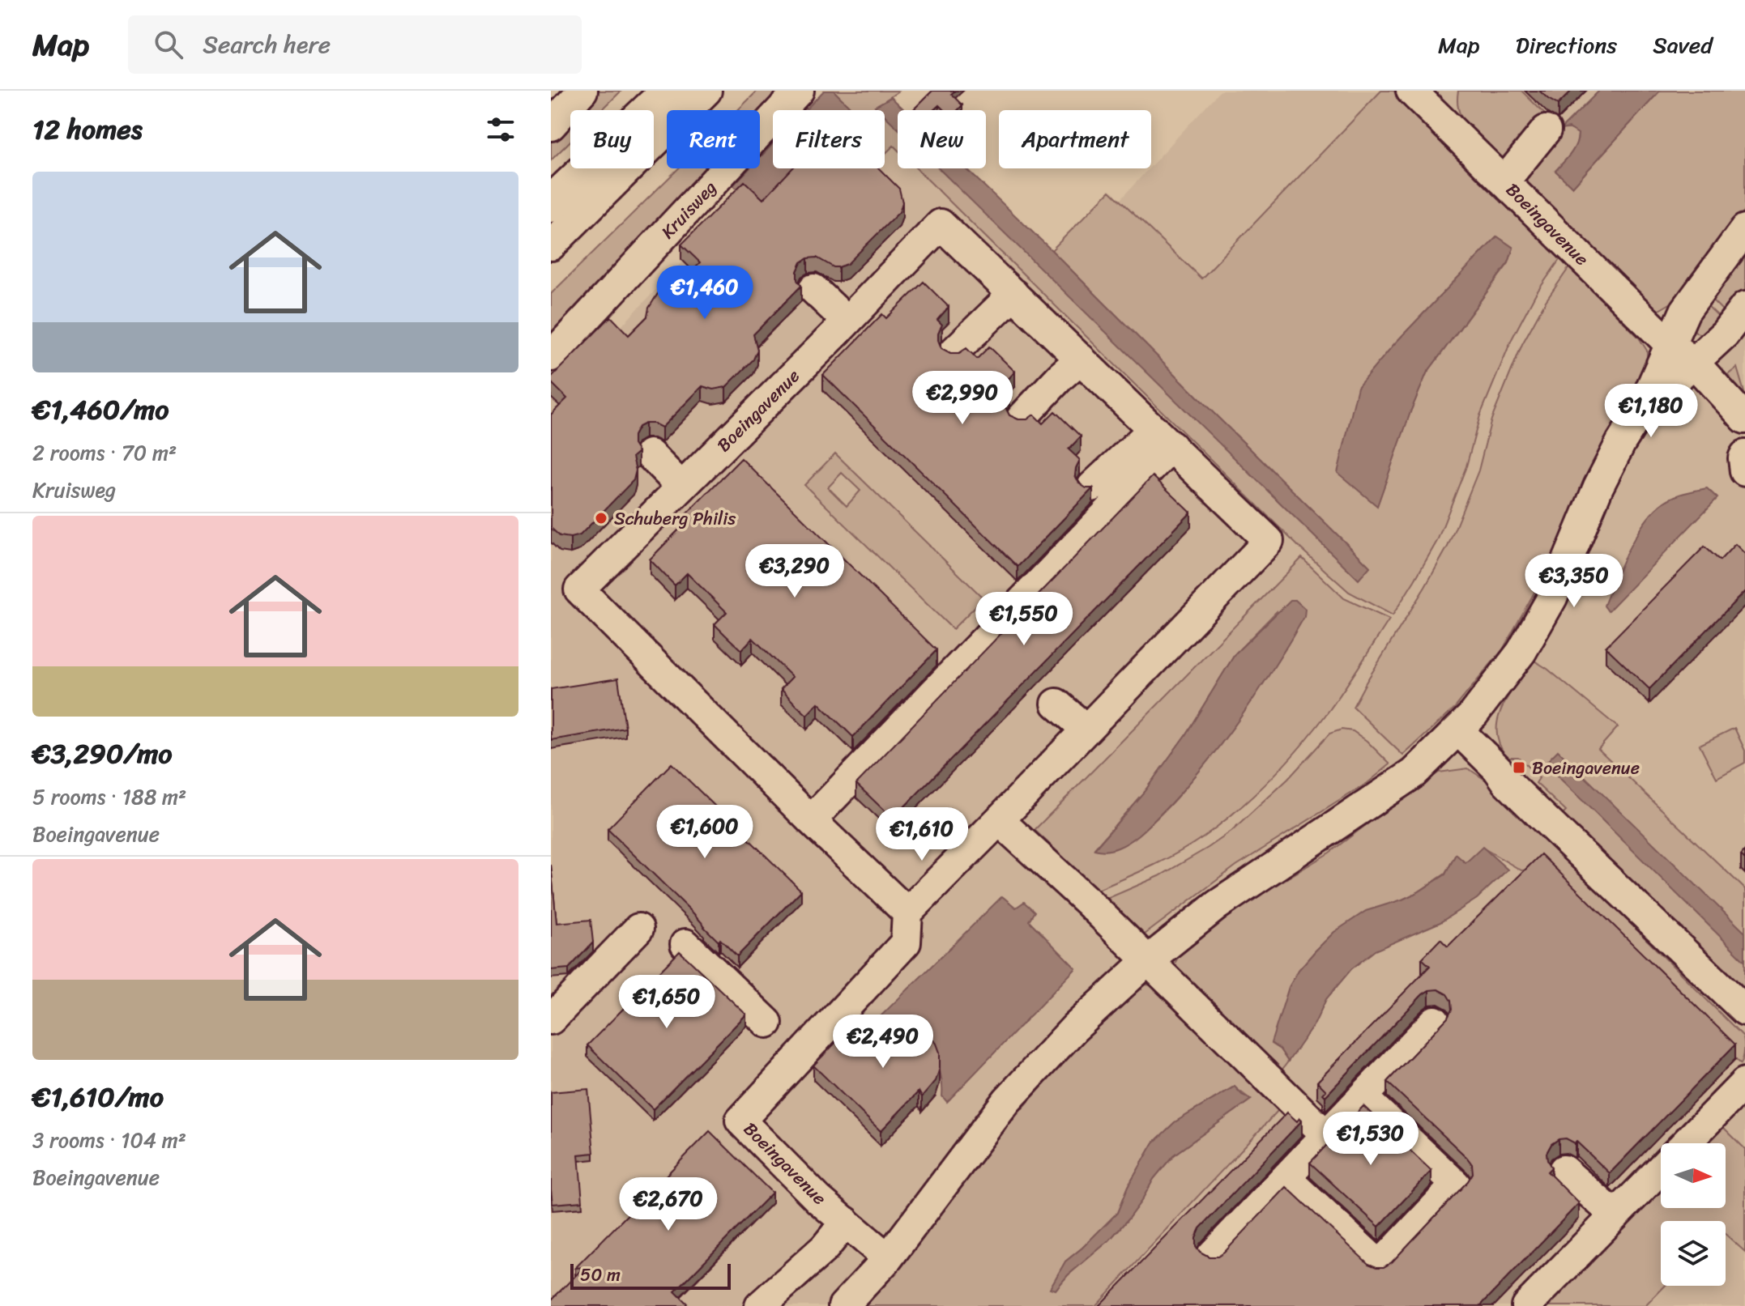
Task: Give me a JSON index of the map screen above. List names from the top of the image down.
{
  "streets": {
    "street": ["Kruisweg", "Boeingavenue"]
  },
  "places": {
    "other": ["Schuberg Philis"],
    "transit": ["Boeingavenue"]
  },
  "scale_bar": "50 m",
  "north": "right",
  "page": {
    "header": "Map",
    "search": "Search here",
    "nav": ["Map", "Directions", "Saved"],
    "heading": "12 homes",
    "chip": [
      "Buy",
      "Rent",
      "Filters",
      "New",
      "Apartment"
    ],
    "list": [
      {
        "name": "€1,460/mo",
        "note": "2 rooms · 70 m² · Kruisweg"
      },
      {
        "name": "€3,290/mo",
        "note": "5 rooms · 188 m² · Boeingavenue"
      },
      {
        "name": "€1,610/mo",
        "note": "3 rooms · 104 m² · Boeingavenue"
      }
    ],
    "price": [
      "€1,460",
      "€2,990",
      "€1,180",
      "€3,290",
      "€3,350",
      "€1,550",
      "€1,600",
      "€1,610",
      "€1,650",
      "€2,490",
      "€1,530",
      "€2,670"
    ],
    "scale": "50 m"
  }
}
